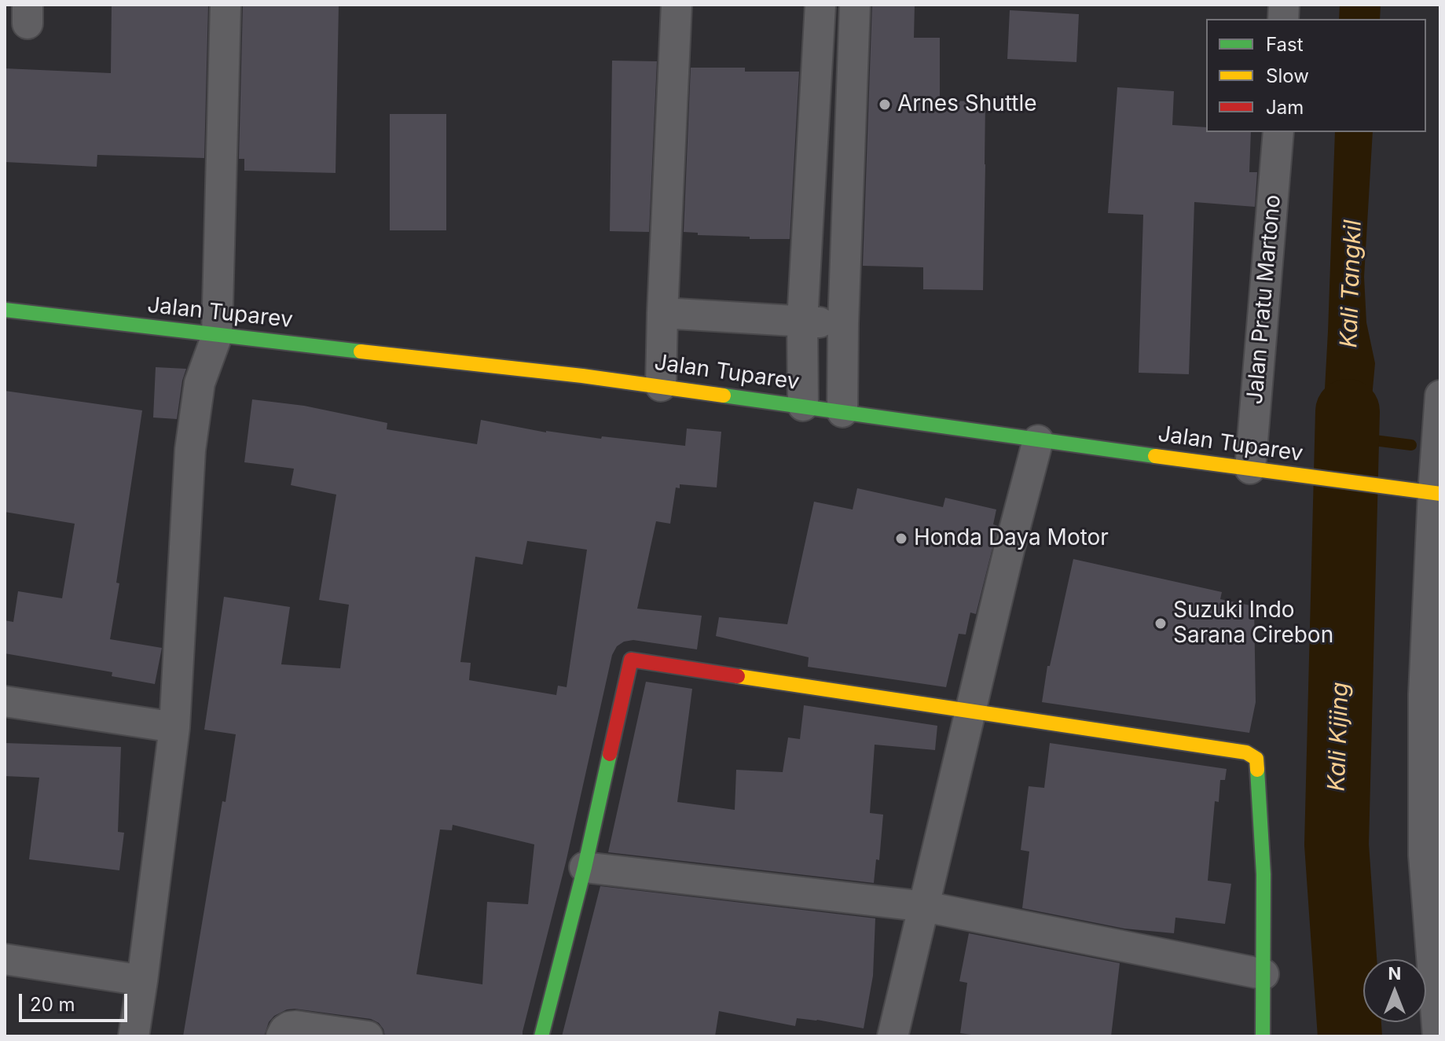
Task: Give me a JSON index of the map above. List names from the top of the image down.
{
  "streets": {
    "main road": ["Jalan Tuparev"],
    "street": ["Jalan Pratu Martono"]
  },
  "crossings": [
    ["Jalan Pratu Martono", "Jalan Tuparev"]
  ],
  "water": ["Kali Tangkil", "Kali Kijing"],
  "places": ["Arnes Shuttle", "Honda Daya Motor", "Suzuki Indo Sarana Cirebon"],
  "legend": ["Fast", "Slow", "Jam"],
  "scale_bar": "20 m",
  "north": "top"
}
